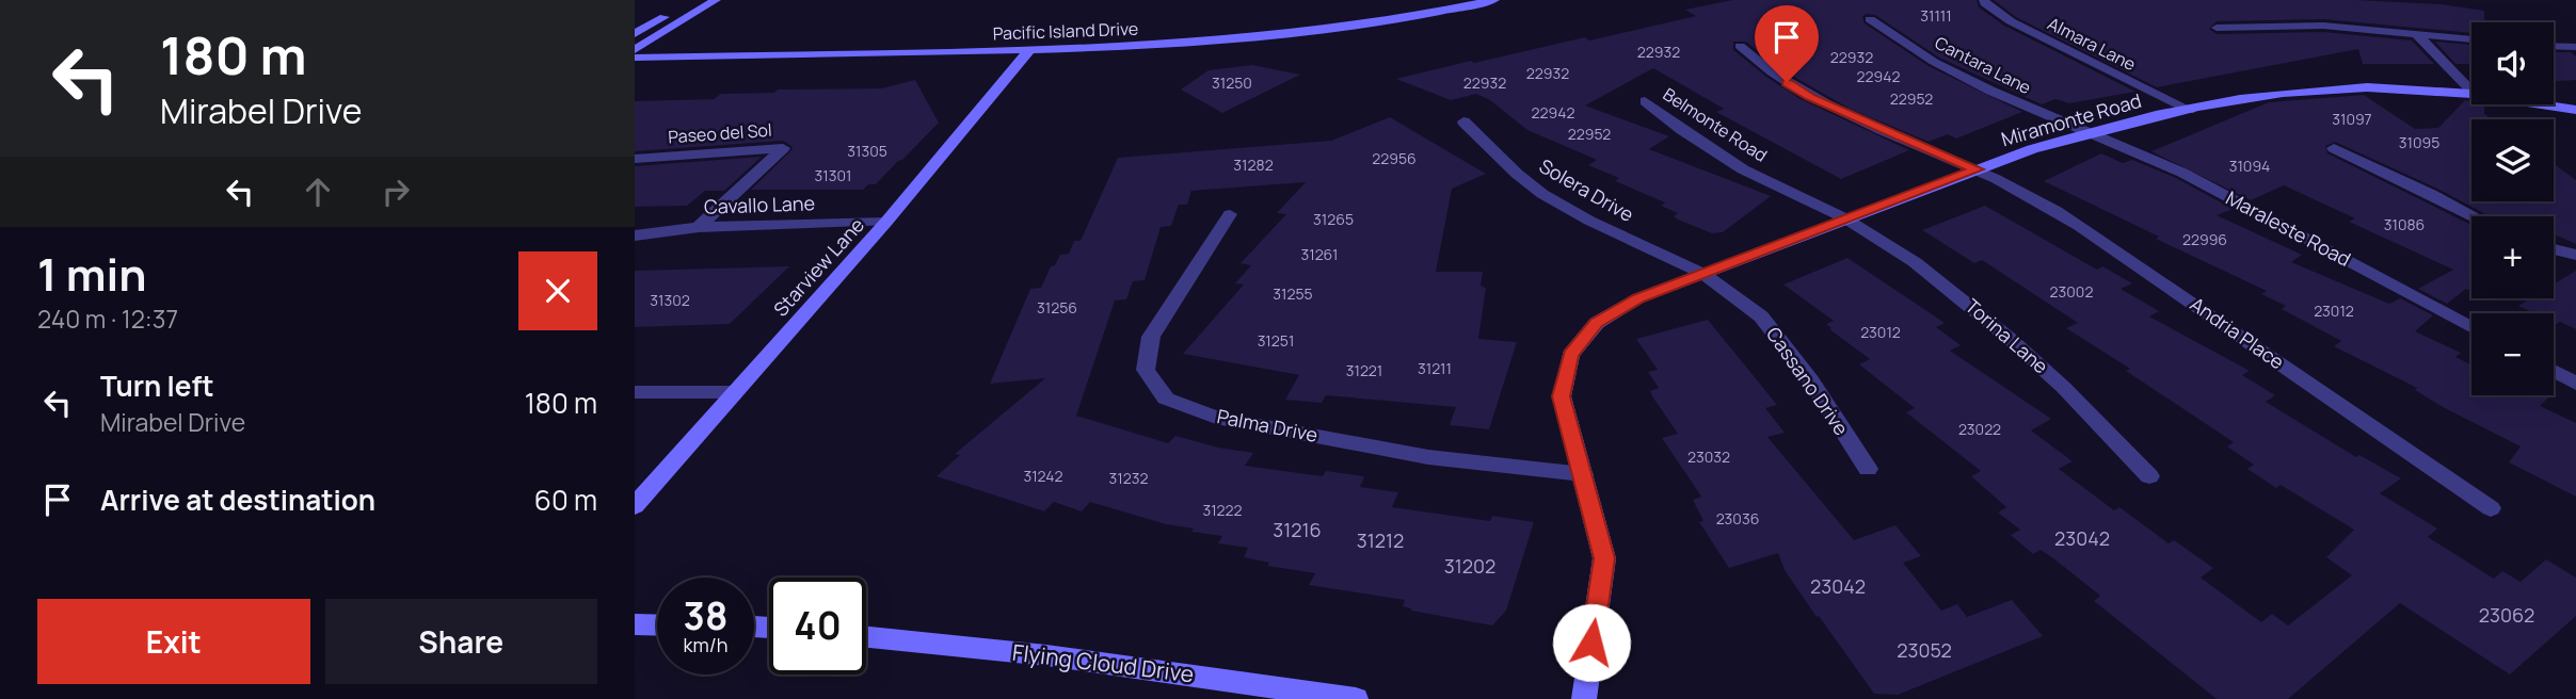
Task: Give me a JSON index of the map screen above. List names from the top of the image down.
{
  "streets": {
    "street": [
      "Pacific Island Drive",
      "Almara Lane",
      "Cantara Lane",
      "Miramonte Road",
      "Belmonte Road",
      "Paseo del Sol",
      "Solera Drive",
      "Cavallo Lane",
      "Maraleste Road",
      "Starview Lane",
      "Andria Place",
      "Torina Lane",
      "Cassano Drive",
      "Palma Drive",
      "Flying Cloud Drive"
    ]
  },
  "crossings": [
    ["Pacific Island Drive", "Starview Lane"],
    ["Almara Lane", "Miramonte Road"],
    ["Cantara Lane", "Miramonte Road"],
    ["Cantara Lane", "Maraleste Road"],
    ["Miramonte Road", "Belmonte Road"],
    ["Miramonte Road", "Solera Drive"],
    ["Miramonte Road", "Maraleste Road"],
    ["Miramonte Road", "Andria Place"],
    ["Miramonte Road", "Torina Lane"],
    ["Miramonte Road", "Cassano Drive"],
    ["Miramonte Road", "Palma Drive"],
    ["Belmonte Road", "Torina Lane"],
    ["Paseo del Sol", "Cavallo Lane"],
    ["Solera Drive", "Cassano Drive"],
    ["Cavallo Lane", "Starview Lane"]
  ],
  "house_numbers": [
    "31111",
    "22932",
    "22932",
    "22932",
    "22942",
    "31250",
    "22932",
    "22952",
    "22942",
    "31097",
    "22952",
    "31095",
    "31305",
    "22956",
    "31282",
    "31094",
    "31301",
    "31265",
    "31086",
    "22996",
    "31261",
    "23002",
    "31255",
    "31302",
    "31256",
    "23012",
    "23012",
    "31251",
    "31211",
    "31221",
    "23022",
    "23032",
    "31242",
    "31232",
    "31222",
    "23036",
    "31216",
    "23042",
    "31212",
    "31202",
    "23042",
    "23062",
    "23052"
  ],
  "page": {
    "turn": ["180 m", "Mirabel Drive"],
    "map_buttons": ["+", "−"],
    "heading": ["1 min", "240 m · 12:37"],
    "list": [
      {
        "name": "Turn left",
        "note": "Mirabel Drive",
        "value": "180 m"
      },
      {
        "name": "Arrive at destination",
        "value": "60 m"
      }
    ],
    "speed": "38 km/h",
    "limit": "40",
    "buttons": ["Exit", "Share"]
  }
}
